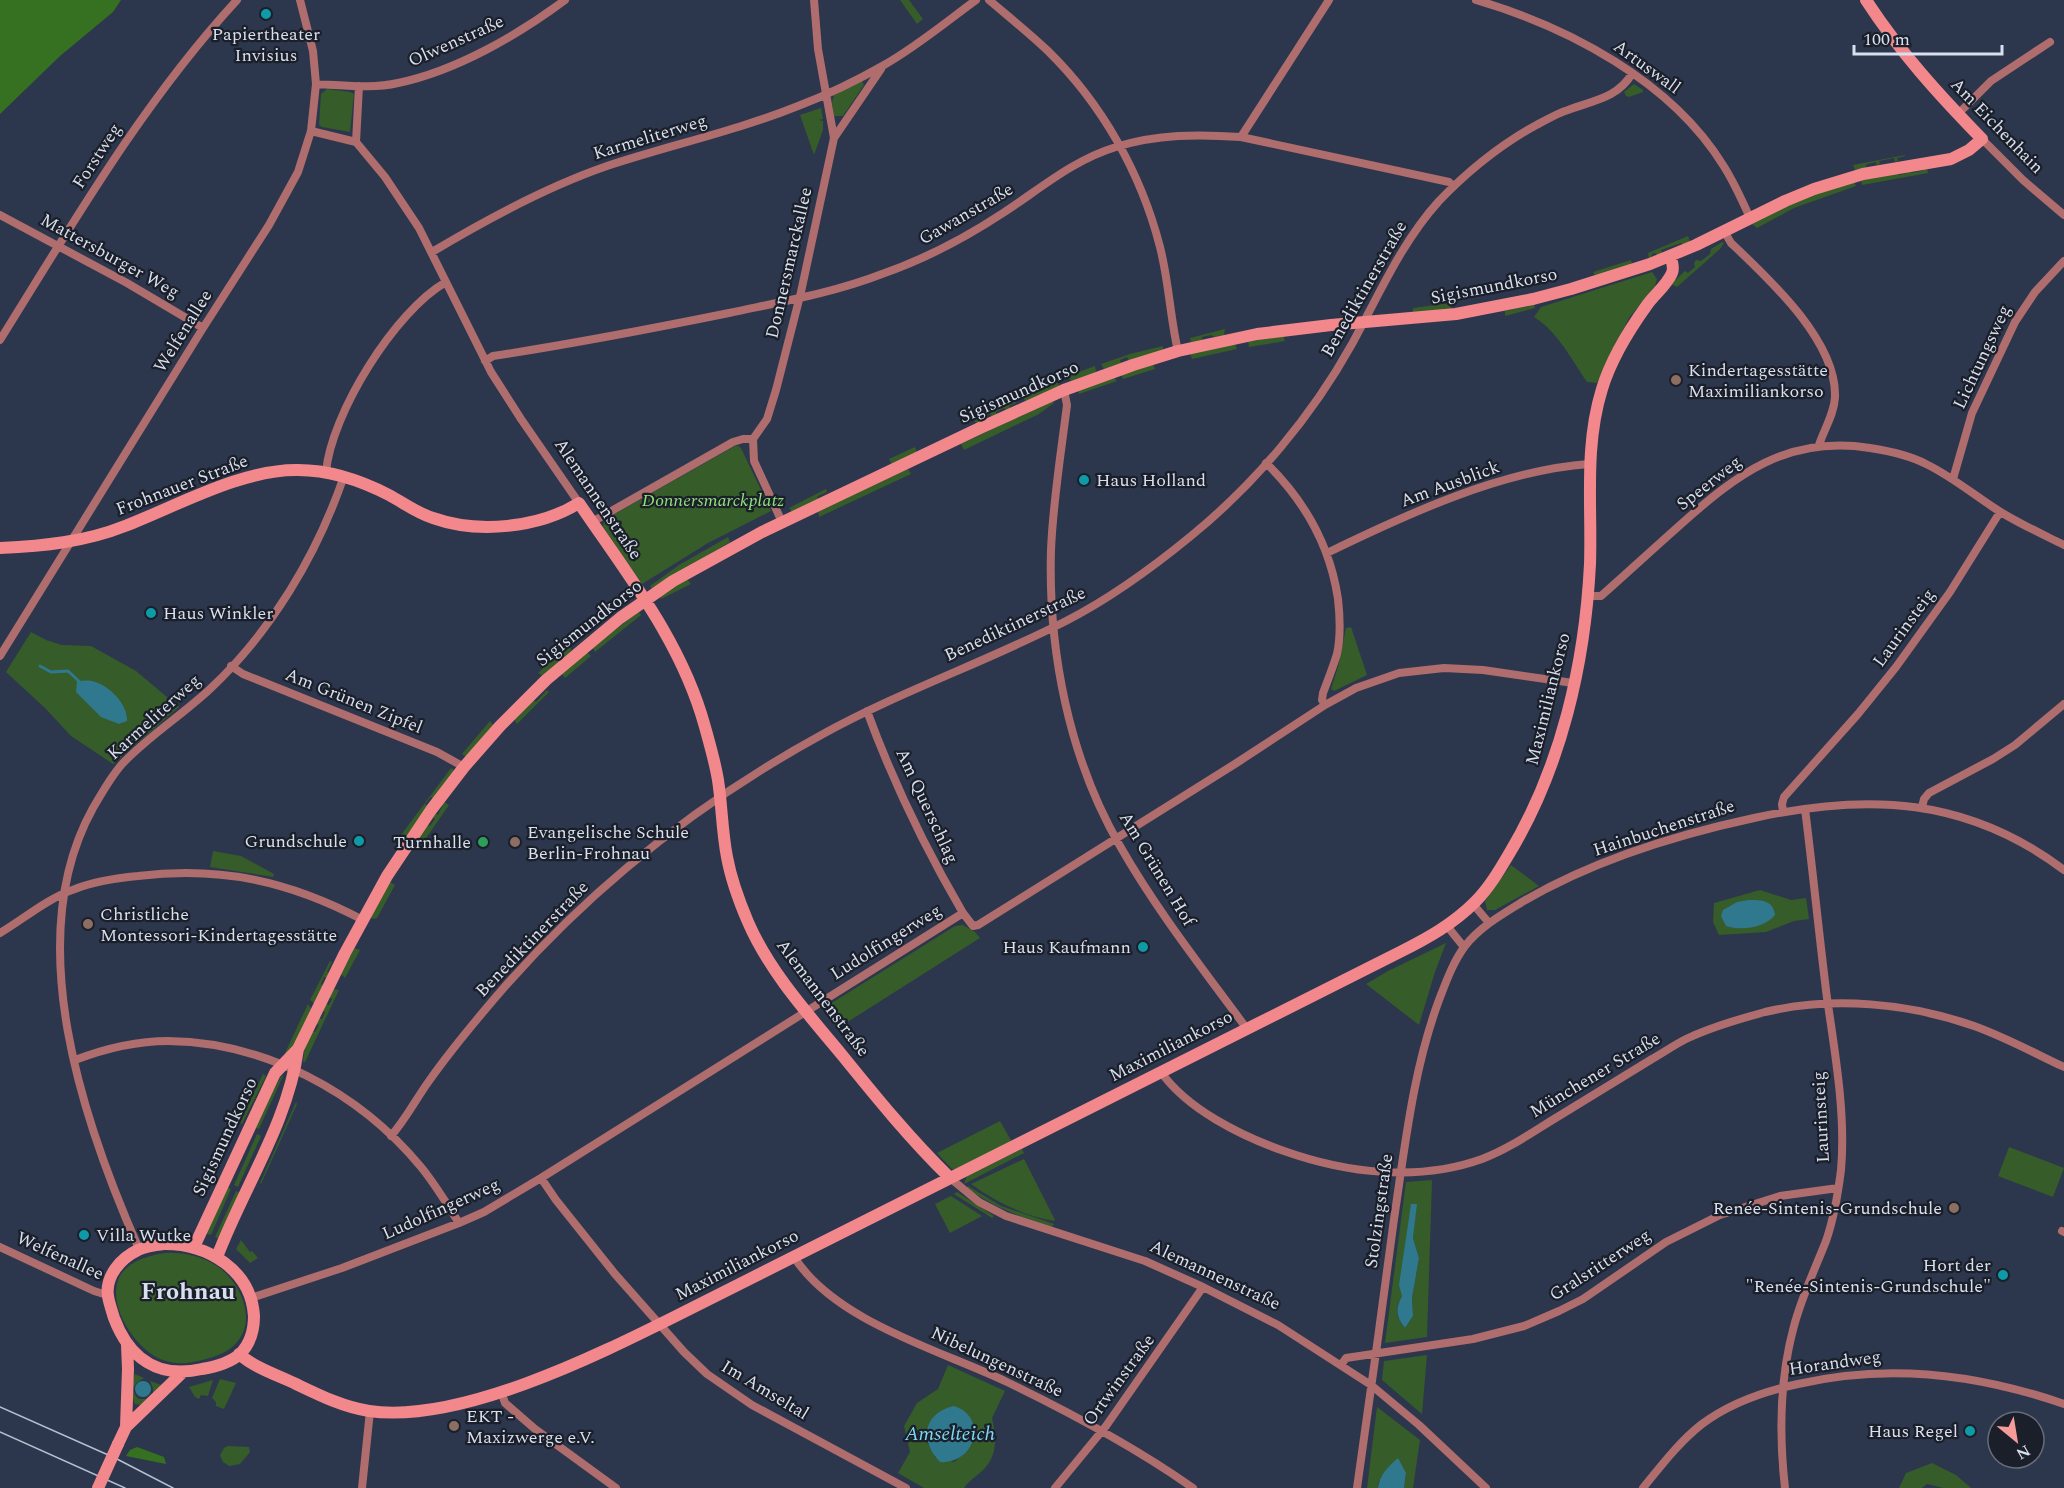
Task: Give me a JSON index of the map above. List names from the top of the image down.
{
  "streets": {
    "street": [
      "Olwenstraße",
      "Artuswall",
      "Am Eichenhain",
      "Karmeliterweg",
      "Forstweg",
      "Gawanstraße",
      "Mattersburger Weg",
      "Donnersmarckallee",
      "Sigismundkorso",
      "Benediktinerstraße",
      "Welfenallee",
      "Lichtungsweg",
      "Speerweg",
      "Am Ausblick",
      "Frohnauer Straße",
      "Alemannenstraße",
      "Laurinsteig",
      "Maximiliankorso",
      "Am Grünen Zipfel",
      "Am Querschlag",
      "Hainbuchenstraße",
      "Am Grünen Hof",
      "Ludolfingerweg",
      "Münchener Straße",
      "Stolzingstraße",
      "Gralsritterweg",
      "Nibelungenstraße",
      "Horandweg",
      "Ortwinstraße",
      "Im Amseltal"
    ]
  },
  "crossings": [
    ["Olwenstraße", "Welfenallee"],
    ["Artuswall", "Sigismundkorso"],
    ["Artuswall", "Benediktinerstraße"],
    ["Am Eichenhain", "Sigismundkorso"],
    ["Karmeliterweg", "Donnersmarckallee"],
    ["Karmeliterweg", "Sigismundkorso"],
    ["Karmeliterweg", "Welfenallee"],
    ["Karmeliterweg", "Frohnauer Straße"],
    ["Karmeliterweg", "Alemannenstraße"],
    ["Karmeliterweg", "Maximiliankorso"],
    ["Karmeliterweg", "Am Grünen Zipfel"],
    ["Karmeliterweg", "Ludolfingerweg"],
    ["Forstweg", "Mattersburger Weg"],
    ["Gawanstraße", "Donnersmarckallee"],
    ["Gawanstraße", "Benediktinerstraße"],
    ["Gawanstraße", "Alemannenstraße"],
    ["Mattersburger Weg", "Welfenallee"],
    ["Sigismundkorso", "Benediktinerstraße"],
    ["Sigismundkorso", "Welfenallee"],
    ["Sigismundkorso", "Alemannenstraße"],
    ["Sigismundkorso", "Maximiliankorso"],
    ["Sigismundkorso", "Am Grünen Zipfel"],
    ["Sigismundkorso", "Am Grünen Hof"],
    ["Sigismundkorso", "Ludolfingerweg"],
    ["Benediktinerstraße", "Alemannenstraße"],
    ["Benediktinerstraße", "Am Querschlag"],
    ["Benediktinerstraße", "Am Grünen Hof"],
    ["Welfenallee", "Frohnauer Straße"],
    ["Welfenallee", "Maximiliankorso"],
    ["Welfenallee", "Ludolfingerweg"],
    ["Lichtungsweg", "Speerweg"],
    ["Speerweg", "Laurinsteig"],
    ["Speerweg", "Maximiliankorso"],
    ["Am Ausblick", "Maximiliankorso"],
    ["Frohnauer Straße", "Alemannenstraße"],
    ["Alemannenstraße", "Maximiliankorso"],
    ["Alemannenstraße", "Ludolfingerweg"],
    ["Alemannenstraße", "Stolzingstraße"],
    ["Alemannenstraße", "Gralsritterweg"],
    ["Alemannenstraße", "Ortwinstraße"],
    ["Laurinsteig", "Hainbuchenstraße"],
    ["Laurinsteig", "Münchener Straße"],
    ["Laurinsteig", "Gralsritterweg"],
    ["Laurinsteig", "Horandweg"],
    ["Maximiliankorso", "Am Grünen Hof"],
    ["Maximiliankorso", "Ludolfingerweg"],
    ["Maximiliankorso", "Münchener Straße"],
    ["Maximiliankorso", "Nibelungenstraße"],
    ["Maximiliankorso", "Im Amseltal"],
    ["Am Querschlag", "Ludolfingerweg"],
    ["Hainbuchenstraße", "Stolzingstraße"],
    ["Am Grünen Hof", "Ludolfingerweg"],
    ["Ludolfingerweg", "Im Amseltal"],
    ["Münchener Straße", "Stolzingstraße"],
    ["Stolzingstraße", "Gralsritterweg"],
    ["Nibelungenstraße", "Ortwinstraße"]
  ],
  "districts": ["Frohnau"],
  "water": ["Amselteich"],
  "parks": ["Donnersmarckplatz"],
  "places": [
    "Papiertheater Invisius",
    "Kindertagesstätte Maximiliankorso",
    "Haus Holland",
    "Haus Winkler",
    "Grundschule",
    "Turnhalle",
    "Evangelische Schule Berlin-Frohnau",
    "Christliche Montessori-Kindertagesstätte",
    "Haus Kaufmann",
    "Renée-Sintenis-Grundschule",
    "Villa Wutke",
    "Hort der \"Renée-Sintenis-Grundschule\"",
    "EKT - Maxizwerge e.V.",
    "Haus Regel"
  ],
  "scale_bar": "100 m",
  "north": "bottom right"
}
